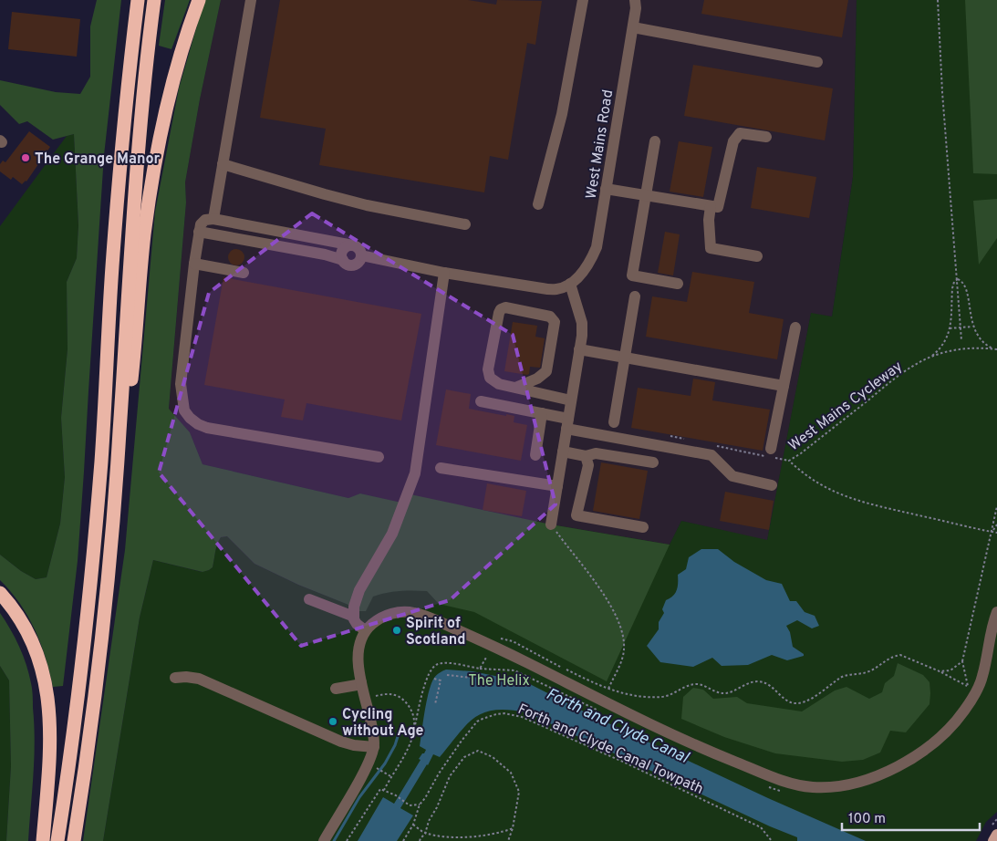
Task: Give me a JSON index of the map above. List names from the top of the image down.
{
  "streets": {
    "street": ["West Mains Road"],
    "path": ["West Mains Cycleway", "Forth and Clyde Canal Towpath"]
  },
  "water": ["Forth and Clyde Canal"],
  "parks": ["The Helix"],
  "places": ["The Grange Manor", "Spirit of Scotland", "Cycling without Age"],
  "scale_bar": "100 m"
}
